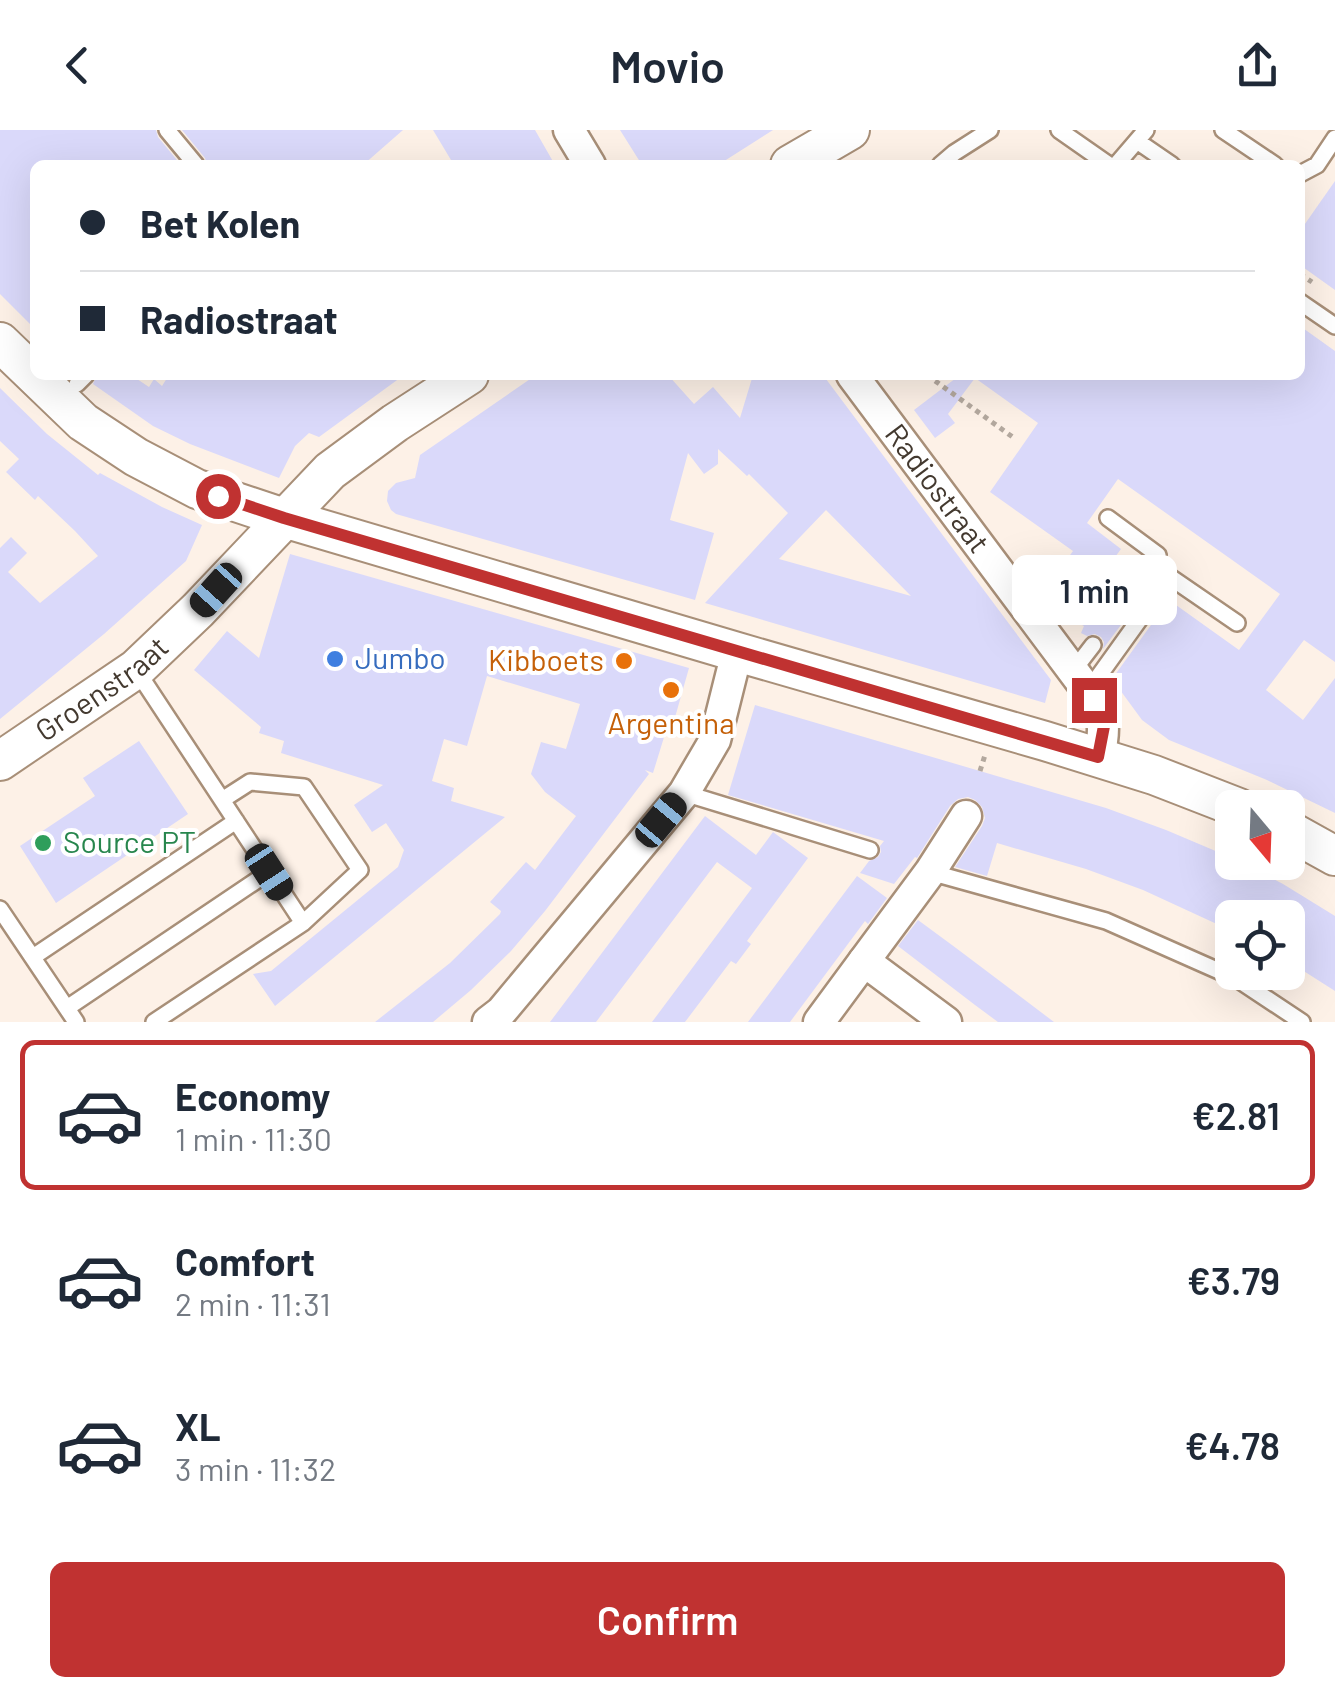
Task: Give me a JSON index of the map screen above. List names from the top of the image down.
{
  "streets": {
    "street": ["Radiostraat", "Groenstraat"]
  },
  "places": [
    "Jumbo",
    "Kibboets",
    "Argentina",
    "Source PT"
  ],
  "north": "bottom",
  "page": {
    "header": "Movio",
    "banner": ["Bet Kolen", "Radiostraat"],
    "bubble": "1 min",
    "list": [
      {
        "name": "Economy",
        "note": "1 min · 11:30",
        "value": "€2.81"
      },
      {
        "name": "Comfort",
        "note": "2 min · 11:31",
        "value": "€3.79"
      },
      {
        "name": "XL",
        "note": "3 min · 11:32",
        "value": "€4.78"
      }
    ],
    "buttons": "Confirm"
  }
}
